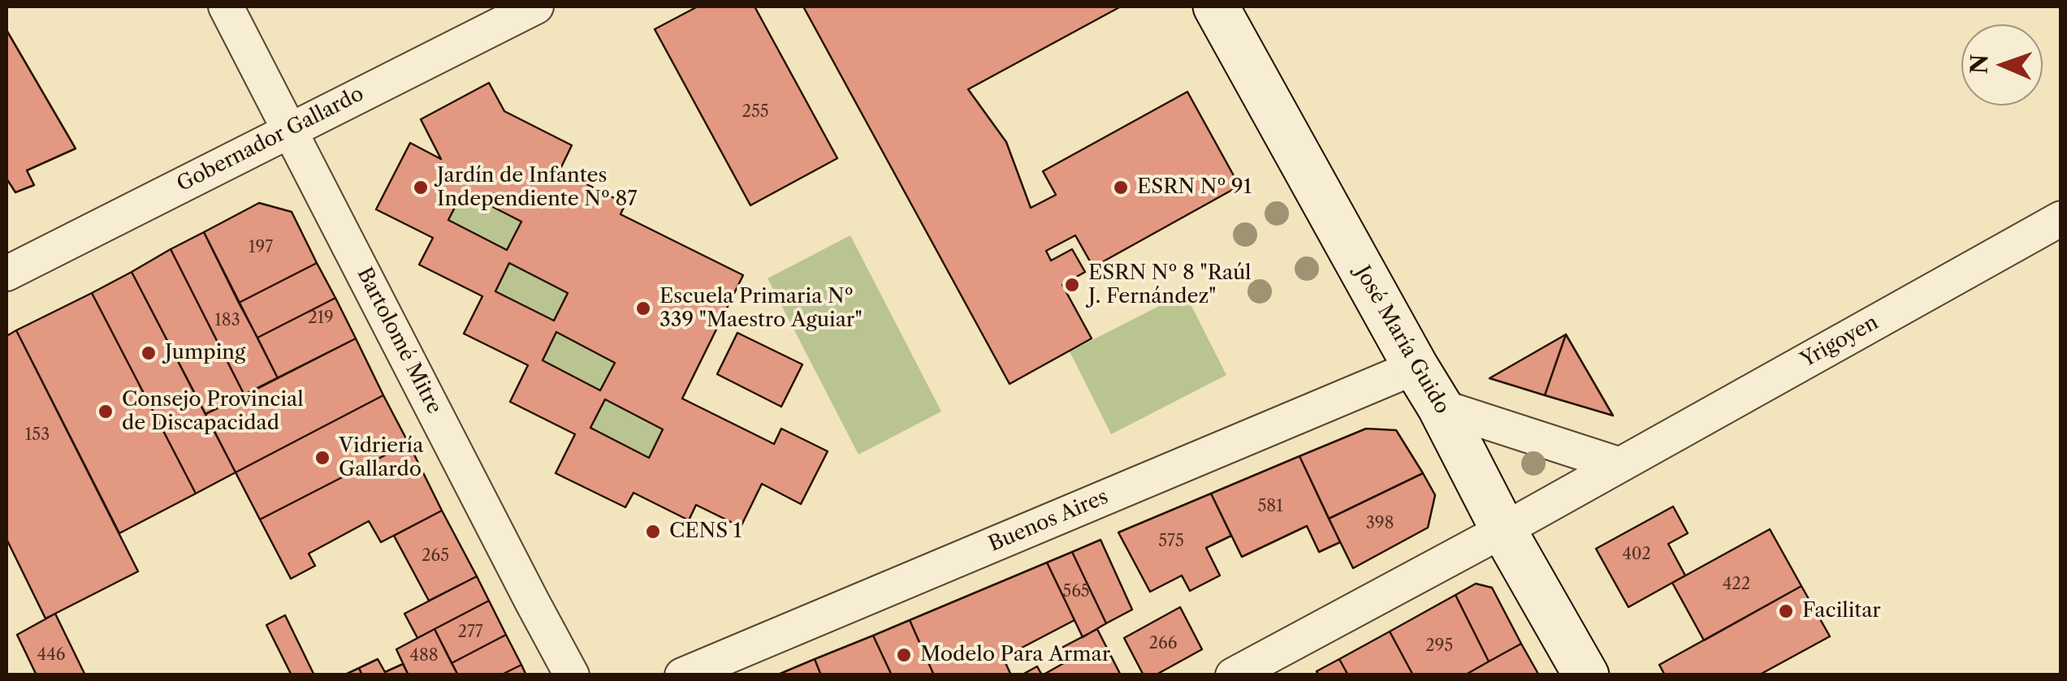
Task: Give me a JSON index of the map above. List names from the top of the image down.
{
  "streets": {
    "main road": ["José María Guido"],
    "street": [
      "Gobernador Gallardo",
      "Bartolomé Mitre",
      "Yrigoyen",
      "Buenos Aires"
    ]
  },
  "crossings": [
    ["Gobernador Gallardo", "Bartolomé Mitre"],
    ["José María Guido", "Yrigoyen"],
    ["José María Guido", "Buenos Aires"]
  ],
  "places": [
    "Jardín de Infantes Independiente Nº 87",
    "ESRN Nº 91",
    "ESRN Nº 8 \"Raúl J. Fernández\"",
    "Escuela Primaria Nº 339 \"Maestro Aguiar\"",
    "Jumping",
    "Consejo Provincial de Discapacidad",
    "Vidriería Gallardo",
    "CENS 1",
    "Facilitar",
    "Modelo Para Armar"
  ],
  "house_numbers": [
    "255",
    "197",
    "219",
    "183",
    "153",
    "581",
    "398",
    "575",
    "402",
    "265",
    "422",
    "565",
    "277",
    "266",
    "295",
    "446",
    "488"
  ],
  "north": "left"
}
